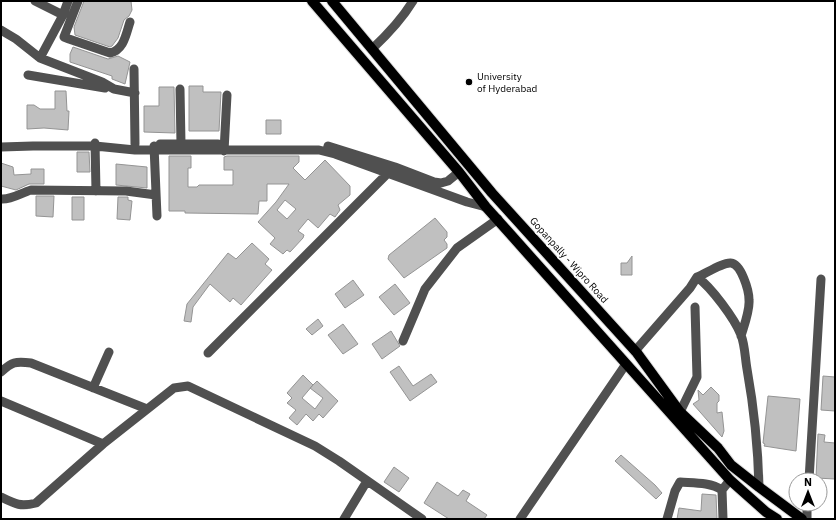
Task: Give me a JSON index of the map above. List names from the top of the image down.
{
  "streets": {
    "main road": ["Gopanpally - Wipro Road"]
  },
  "places": ["University of Hyderabad"],
  "north": "top"
}
